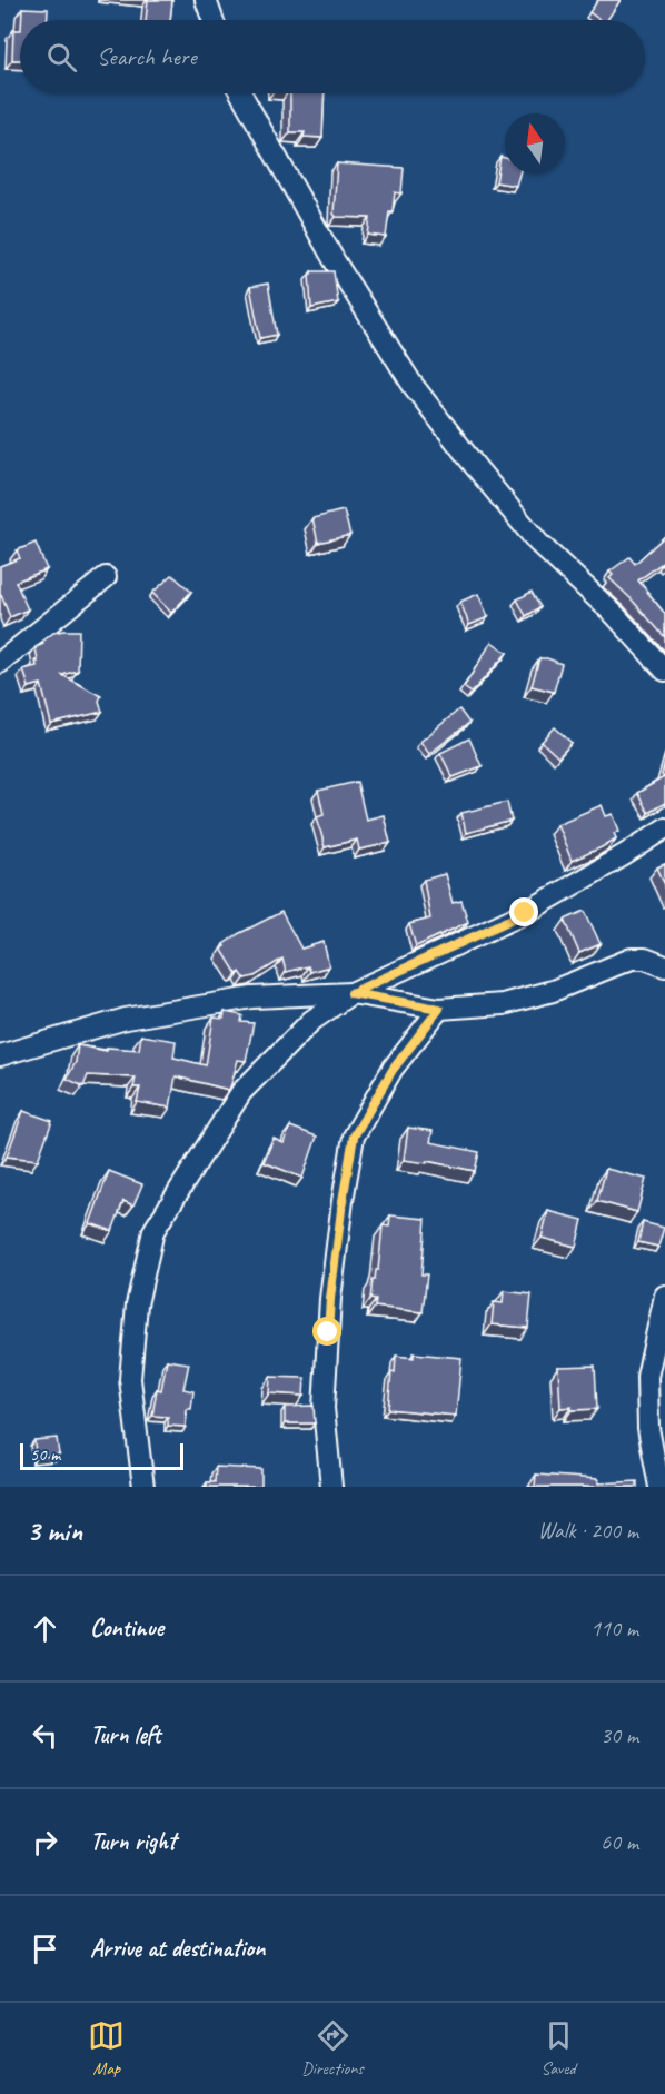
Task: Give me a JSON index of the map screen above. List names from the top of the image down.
{
  "scale_bar": "50 m",
  "north": "top",
  "page": {
    "search": "Search here",
    "scale": "50 m",
    "heading": ["3 min", "Walk · 200 m"],
    "list": [
      ["Continue", "110 m"],
      ["Turn left", "30 m"],
      ["Turn right", "60 m"],
      "Arrive at destination"
    ],
    "nav": ["Map", "Directions", "Saved"]
  }
}
